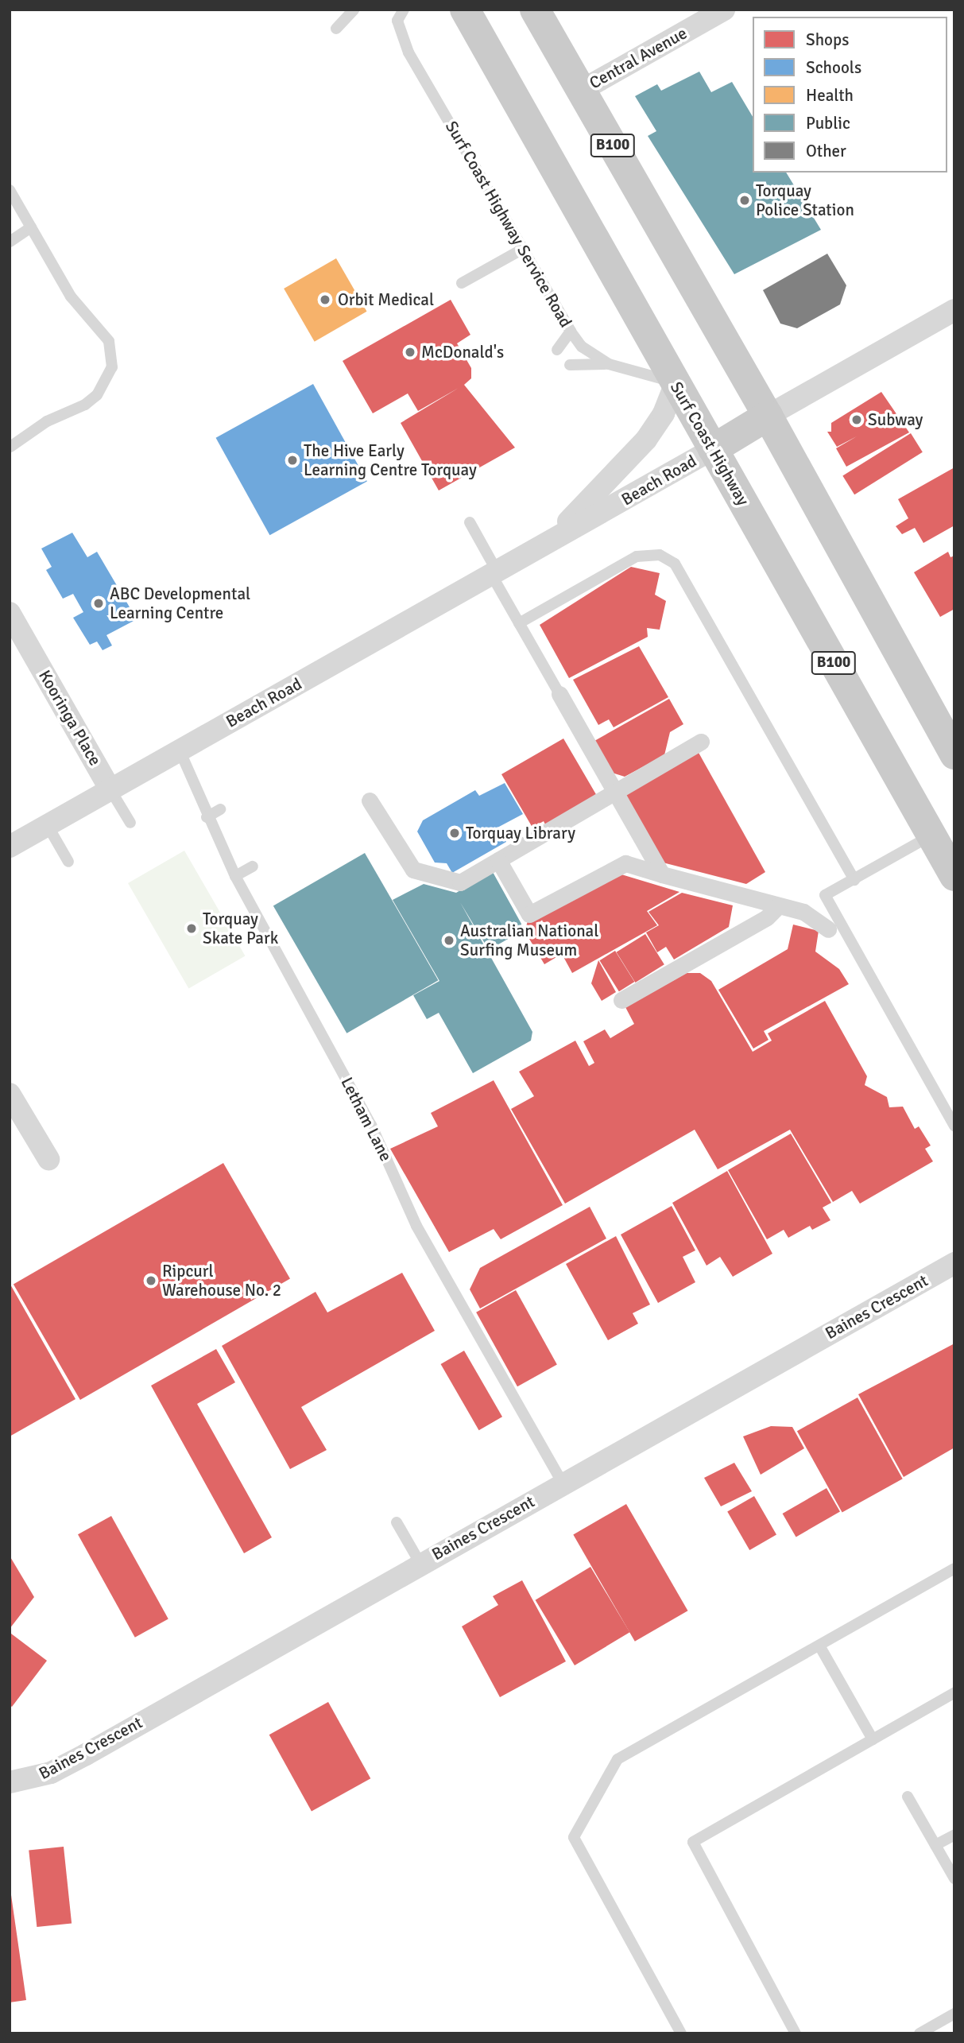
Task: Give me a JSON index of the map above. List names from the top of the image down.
{
  "streets": {
    "main road": ["B100", "Surf Coast Highway"],
    "street": [
      "Central Avenue",
      "Beach Road",
      "Kooringa Place",
      "Baines Crescent"
    ],
    "lane": ["Surf Coast Highway Service Road", "Letham Lane"]
  },
  "crossings": [
    ["Central Avenue", "B100"],
    ["Surf Coast Highway Service Road", "Surf Coast Highway"],
    ["Surf Coast Highway Service Road", "Beach Road"],
    ["Surf Coast Highway", "Beach Road"],
    ["Beach Road", "Kooringa Place"],
    ["Beach Road", "Letham Lane"],
    ["Letham Lane", "Baines Crescent"]
  ],
  "places": [
    "Torquay Police Station",
    "Orbit Medical",
    "McDonald's",
    "Subway",
    "The Hive Early Learning Centre Torquay",
    "ABC Developmental Learning Centre",
    "Torquay Library",
    "Torquay Skate Park",
    "Australian National Surfing Museum",
    "Ripcurl Warehouse No. 2"
  ],
  "legend": [
    "Shops",
    "Schools",
    "Health",
    "Public",
    "Other"
  ]
}
